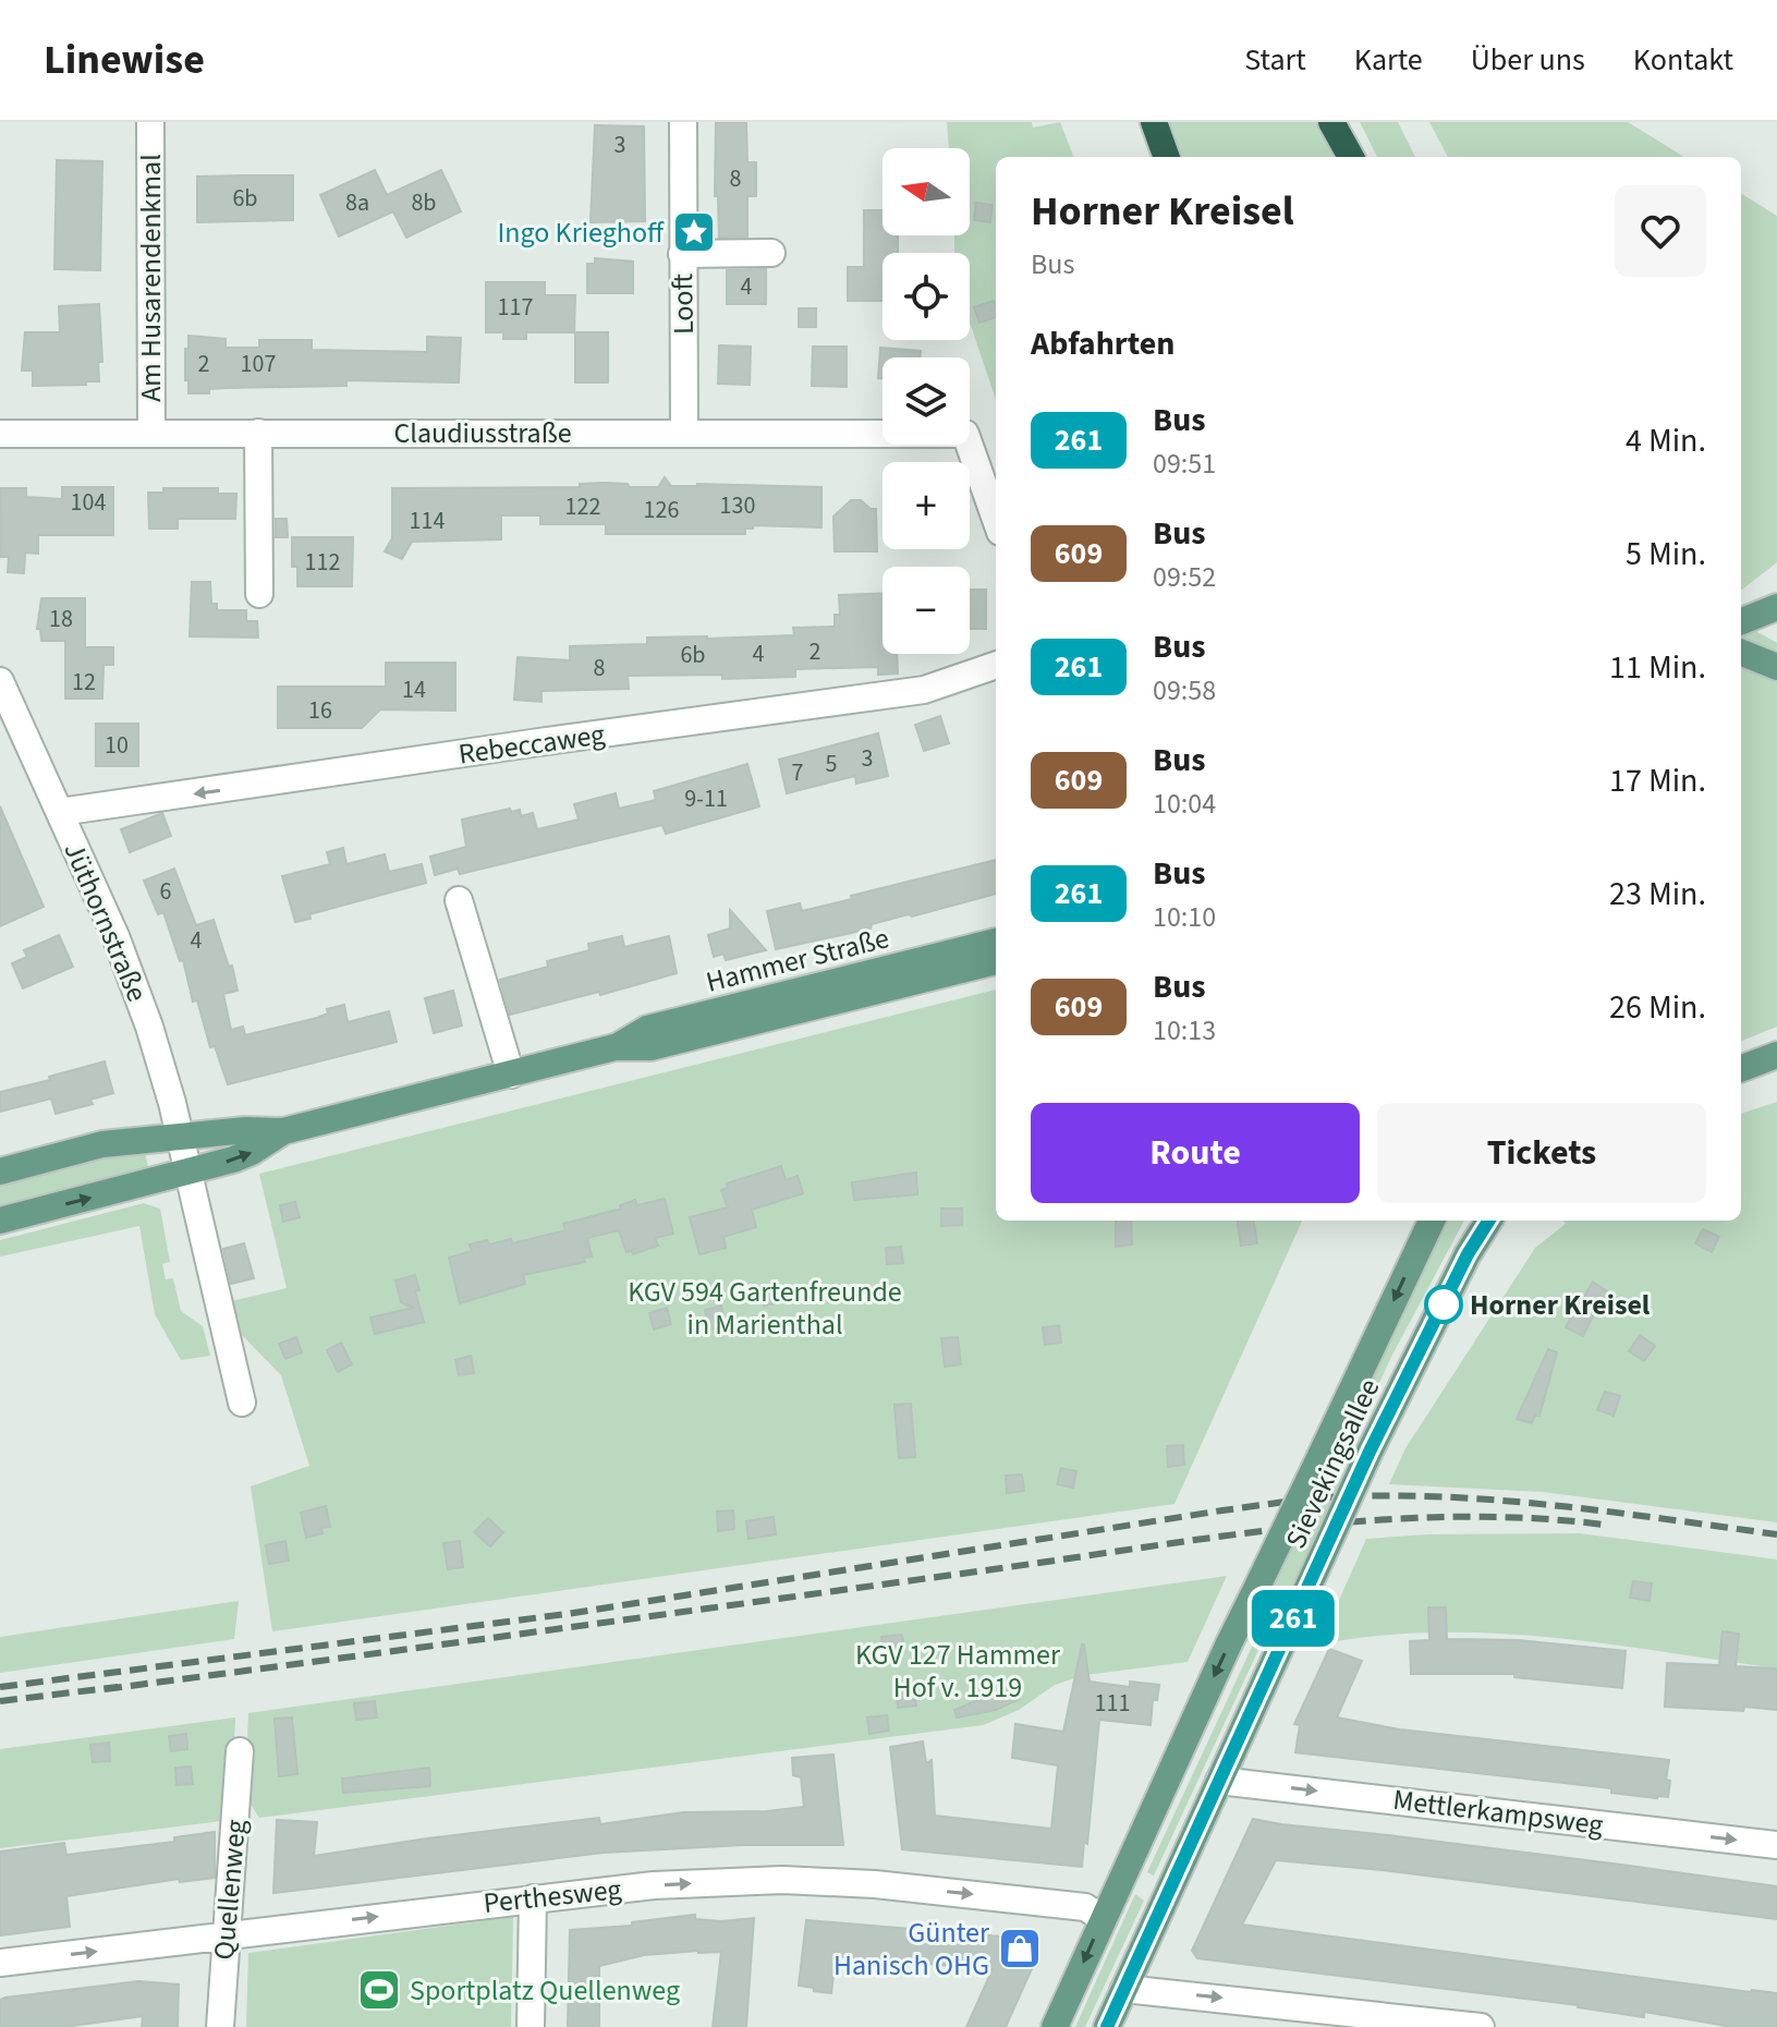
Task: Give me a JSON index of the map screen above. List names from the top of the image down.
{
  "streets": {
    "main road": ["Hammer Straße", "Sievekingsallee"],
    "street": [
      "Am Husarendenkmal",
      "Looft",
      "Claudiusstraße",
      "Rebeccaweg",
      "Jüthornstraße",
      "Mettlerkampsweg",
      "Quellenweg",
      "Perthesweg"
    ]
  },
  "crossings": [
    ["Am Husarendenkmal", "Claudiusstraße"],
    ["Looft", "Claudiusstraße"],
    ["Rebeccaweg", "Jüthornstraße"],
    ["Jüthornstraße", "Hammer Straße"],
    ["Sievekingsallee", "Mettlerkampsweg"],
    ["Sievekingsallee", "Perthesweg"],
    ["Quellenweg", "Perthesweg"]
  ],
  "one_way": ["Rebeccaweg", "Perthesweg"],
  "parks": ["KGV 594 Gartenfreunde in Marienthal", "KGV 127 Hammer Hof v. 1919"],
  "places": {
    "place": ["Ingo Krieghoff"],
    "other": ["Horner Kreisel"],
    "shop": ["Günter Hanisch OHG"],
    "sports": ["Sportplatz Quellenweg"]
  },
  "lines": ["bus line 261"],
  "house_numbers": [
    "3",
    "8",
    "6b",
    "8a",
    "8b",
    "4",
    "117",
    "2",
    "107",
    "104",
    "130",
    "122",
    "126",
    "114",
    "112",
    "18",
    "2",
    "4",
    "6b",
    "8",
    "12",
    "14",
    "16",
    "10",
    "3",
    "5",
    "7",
    "9-11",
    "6",
    "4",
    "111"
  ],
  "north": "left",
  "page": {
    "header": "Linewise",
    "nav": [
      "Start",
      "Karte",
      "Über uns",
      "Kontakt"
    ],
    "on_map": "261",
    "map_buttons": ["+", "−"],
    "heading": [
      ["Horner Kreisel", "Bus"],
      "Abfahrten"
    ],
    "list": [
      {
        "mark": "261",
        "name": "Bus",
        "note": "09:51",
        "value": "4 Min."
      },
      {
        "mark": "609",
        "name": "Bus",
        "note": "09:52",
        "value": "5 Min."
      },
      {
        "mark": "261",
        "name": "Bus",
        "note": "09:58",
        "value": "11 Min."
      },
      {
        "mark": "609",
        "name": "Bus",
        "note": "10:04",
        "value": "17 Min."
      },
      {
        "mark": "261",
        "name": "Bus",
        "note": "10:10",
        "value": "23 Min."
      },
      {
        "mark": "609",
        "name": "Bus",
        "note": "10:13",
        "value": "26 Min."
      }
    ],
    "buttons": ["Route", "Tickets"]
  }
}
